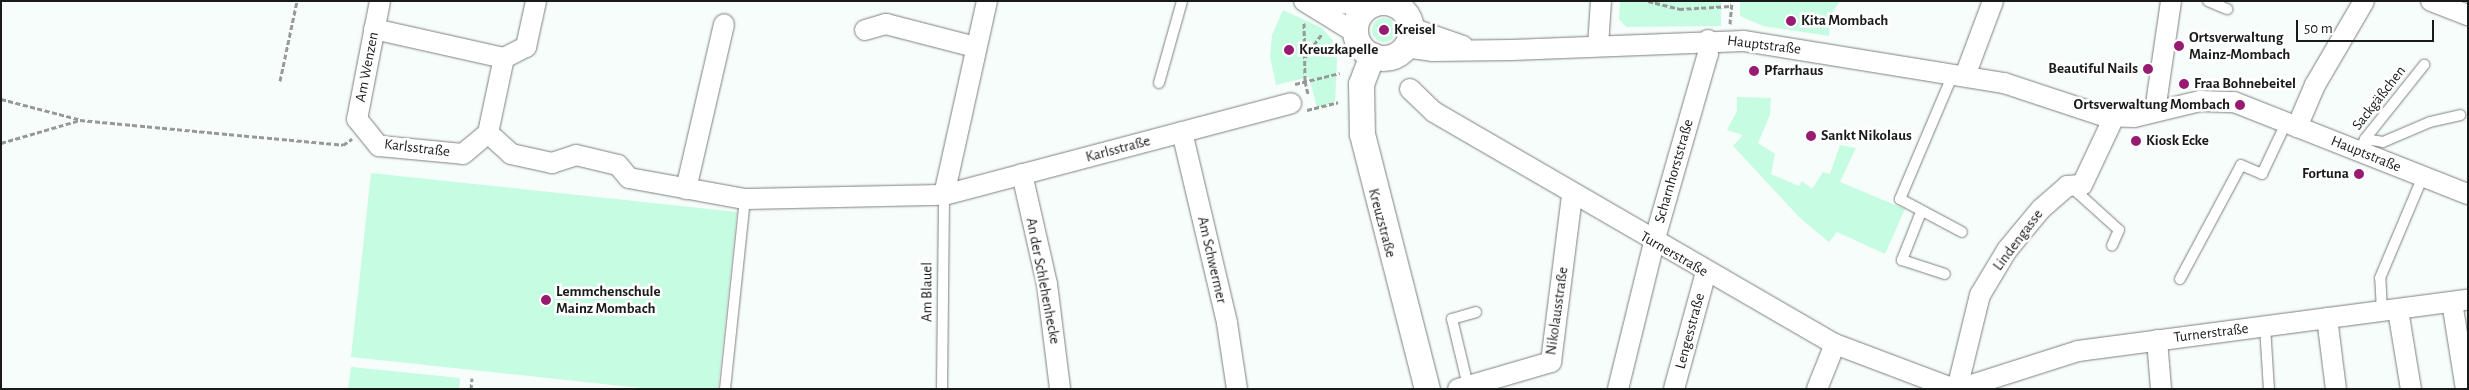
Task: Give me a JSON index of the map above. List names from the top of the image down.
{
  "streets": {
    "street": [
      "Hauptstraße",
      "Am Wenzen",
      "Karlsstraße",
      "Scharnhorststraße",
      "Kreuzstraße",
      "Lindengasse",
      "Turnerstraße",
      "Am Schwermer",
      "An der Schlehenhecke",
      "Nikolausstraße",
      "Lengesstraße"
    ],
    "lane": ["Sackgäßchen", "Am Blauel"]
  },
  "crossings": [
    ["Hauptstraße", "Sackgäßchen"],
    ["Hauptstraße", "Scharnhorststraße"],
    ["Hauptstraße", "Kreuzstraße"],
    ["Am Wenzen", "Karlsstraße"],
    ["Karlsstraße", "Am Schwermer"],
    ["Karlsstraße", "An der Schlehenhecke"],
    ["Karlsstraße", "Am Blauel"],
    ["Scharnhorststraße", "Turnerstraße"],
    ["Lindengasse", "Turnerstraße"],
    ["Turnerstraße", "Nikolausstraße"],
    ["Turnerstraße", "Lengesstraße"]
  ],
  "places": [
    "Kita Mombach",
    "Kreisel",
    "Ortsverwaltung Mainz-Mombach",
    "Kreuzkapelle",
    "Beautiful Nails",
    "Pfarrhaus",
    "Fraa Bohnebeitel",
    "Ortsverwaltung Mombach",
    "Sankt Nikolaus",
    "Kiosk Ecke",
    "Fortuna",
    "Lemmchenschule Mainz Mombach"
  ],
  "scale_bar": "50 m"
}
